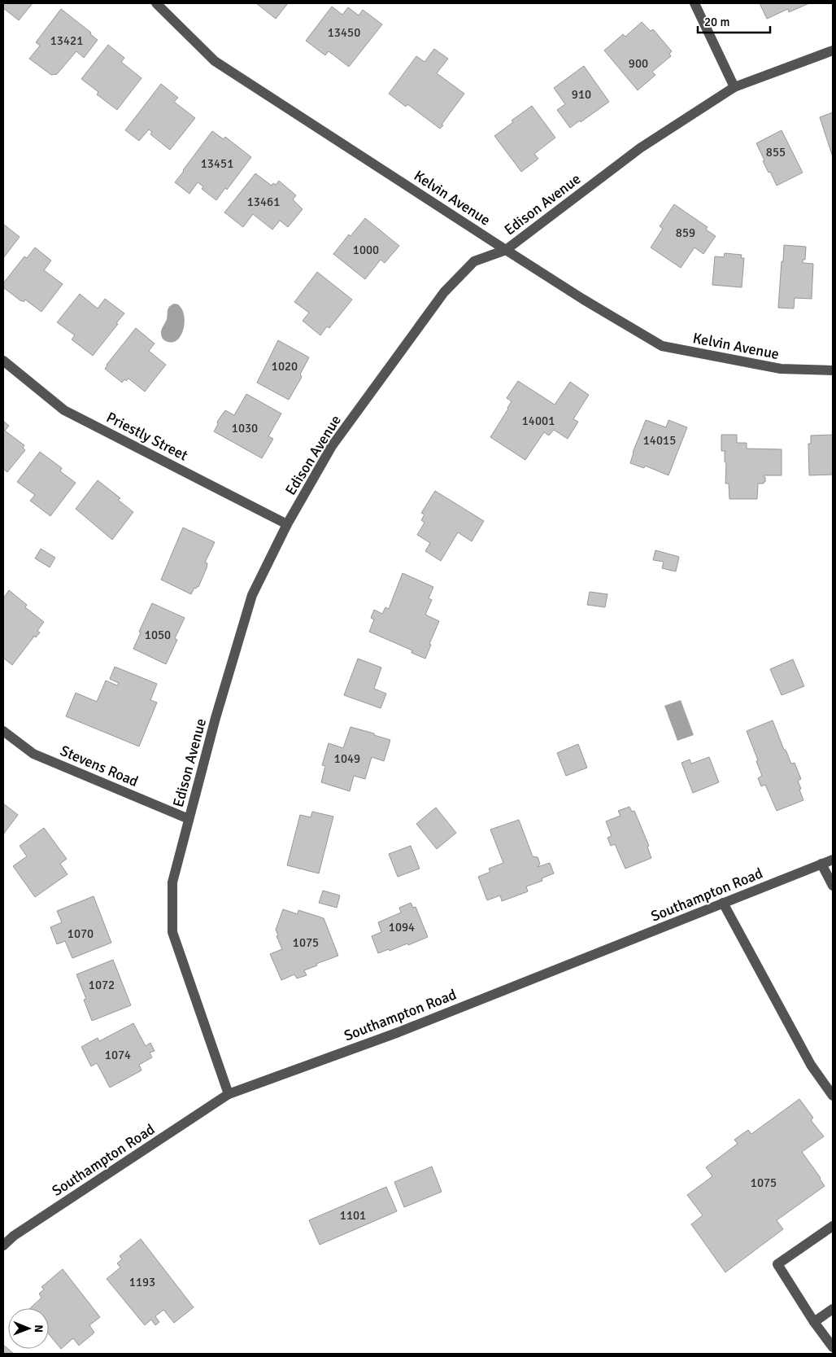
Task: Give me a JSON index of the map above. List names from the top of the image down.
{
  "streets": {
    "street": [
      "Kelvin Avenue",
      "Edison Avenue",
      "Priestly Street",
      "Stevens Road",
      "Southampton Road"
    ]
  },
  "crossings": [
    ["Kelvin Avenue", "Edison Avenue"],
    ["Edison Avenue", "Priestly Street"],
    ["Edison Avenue", "Stevens Road"],
    ["Edison Avenue", "Southampton Road"]
  ],
  "house_numbers": [
    "13450",
    "13421",
    "900",
    "910",
    "855",
    "13451",
    "13461",
    "859",
    "1000",
    "1020",
    "14001",
    "1030",
    "14015",
    "1050",
    "1049",
    "1094",
    "1070",
    "1075",
    "1072",
    "1074",
    "1075",
    "1101",
    "1193"
  ],
  "scale_bar": "20 m",
  "north": "right"
}
